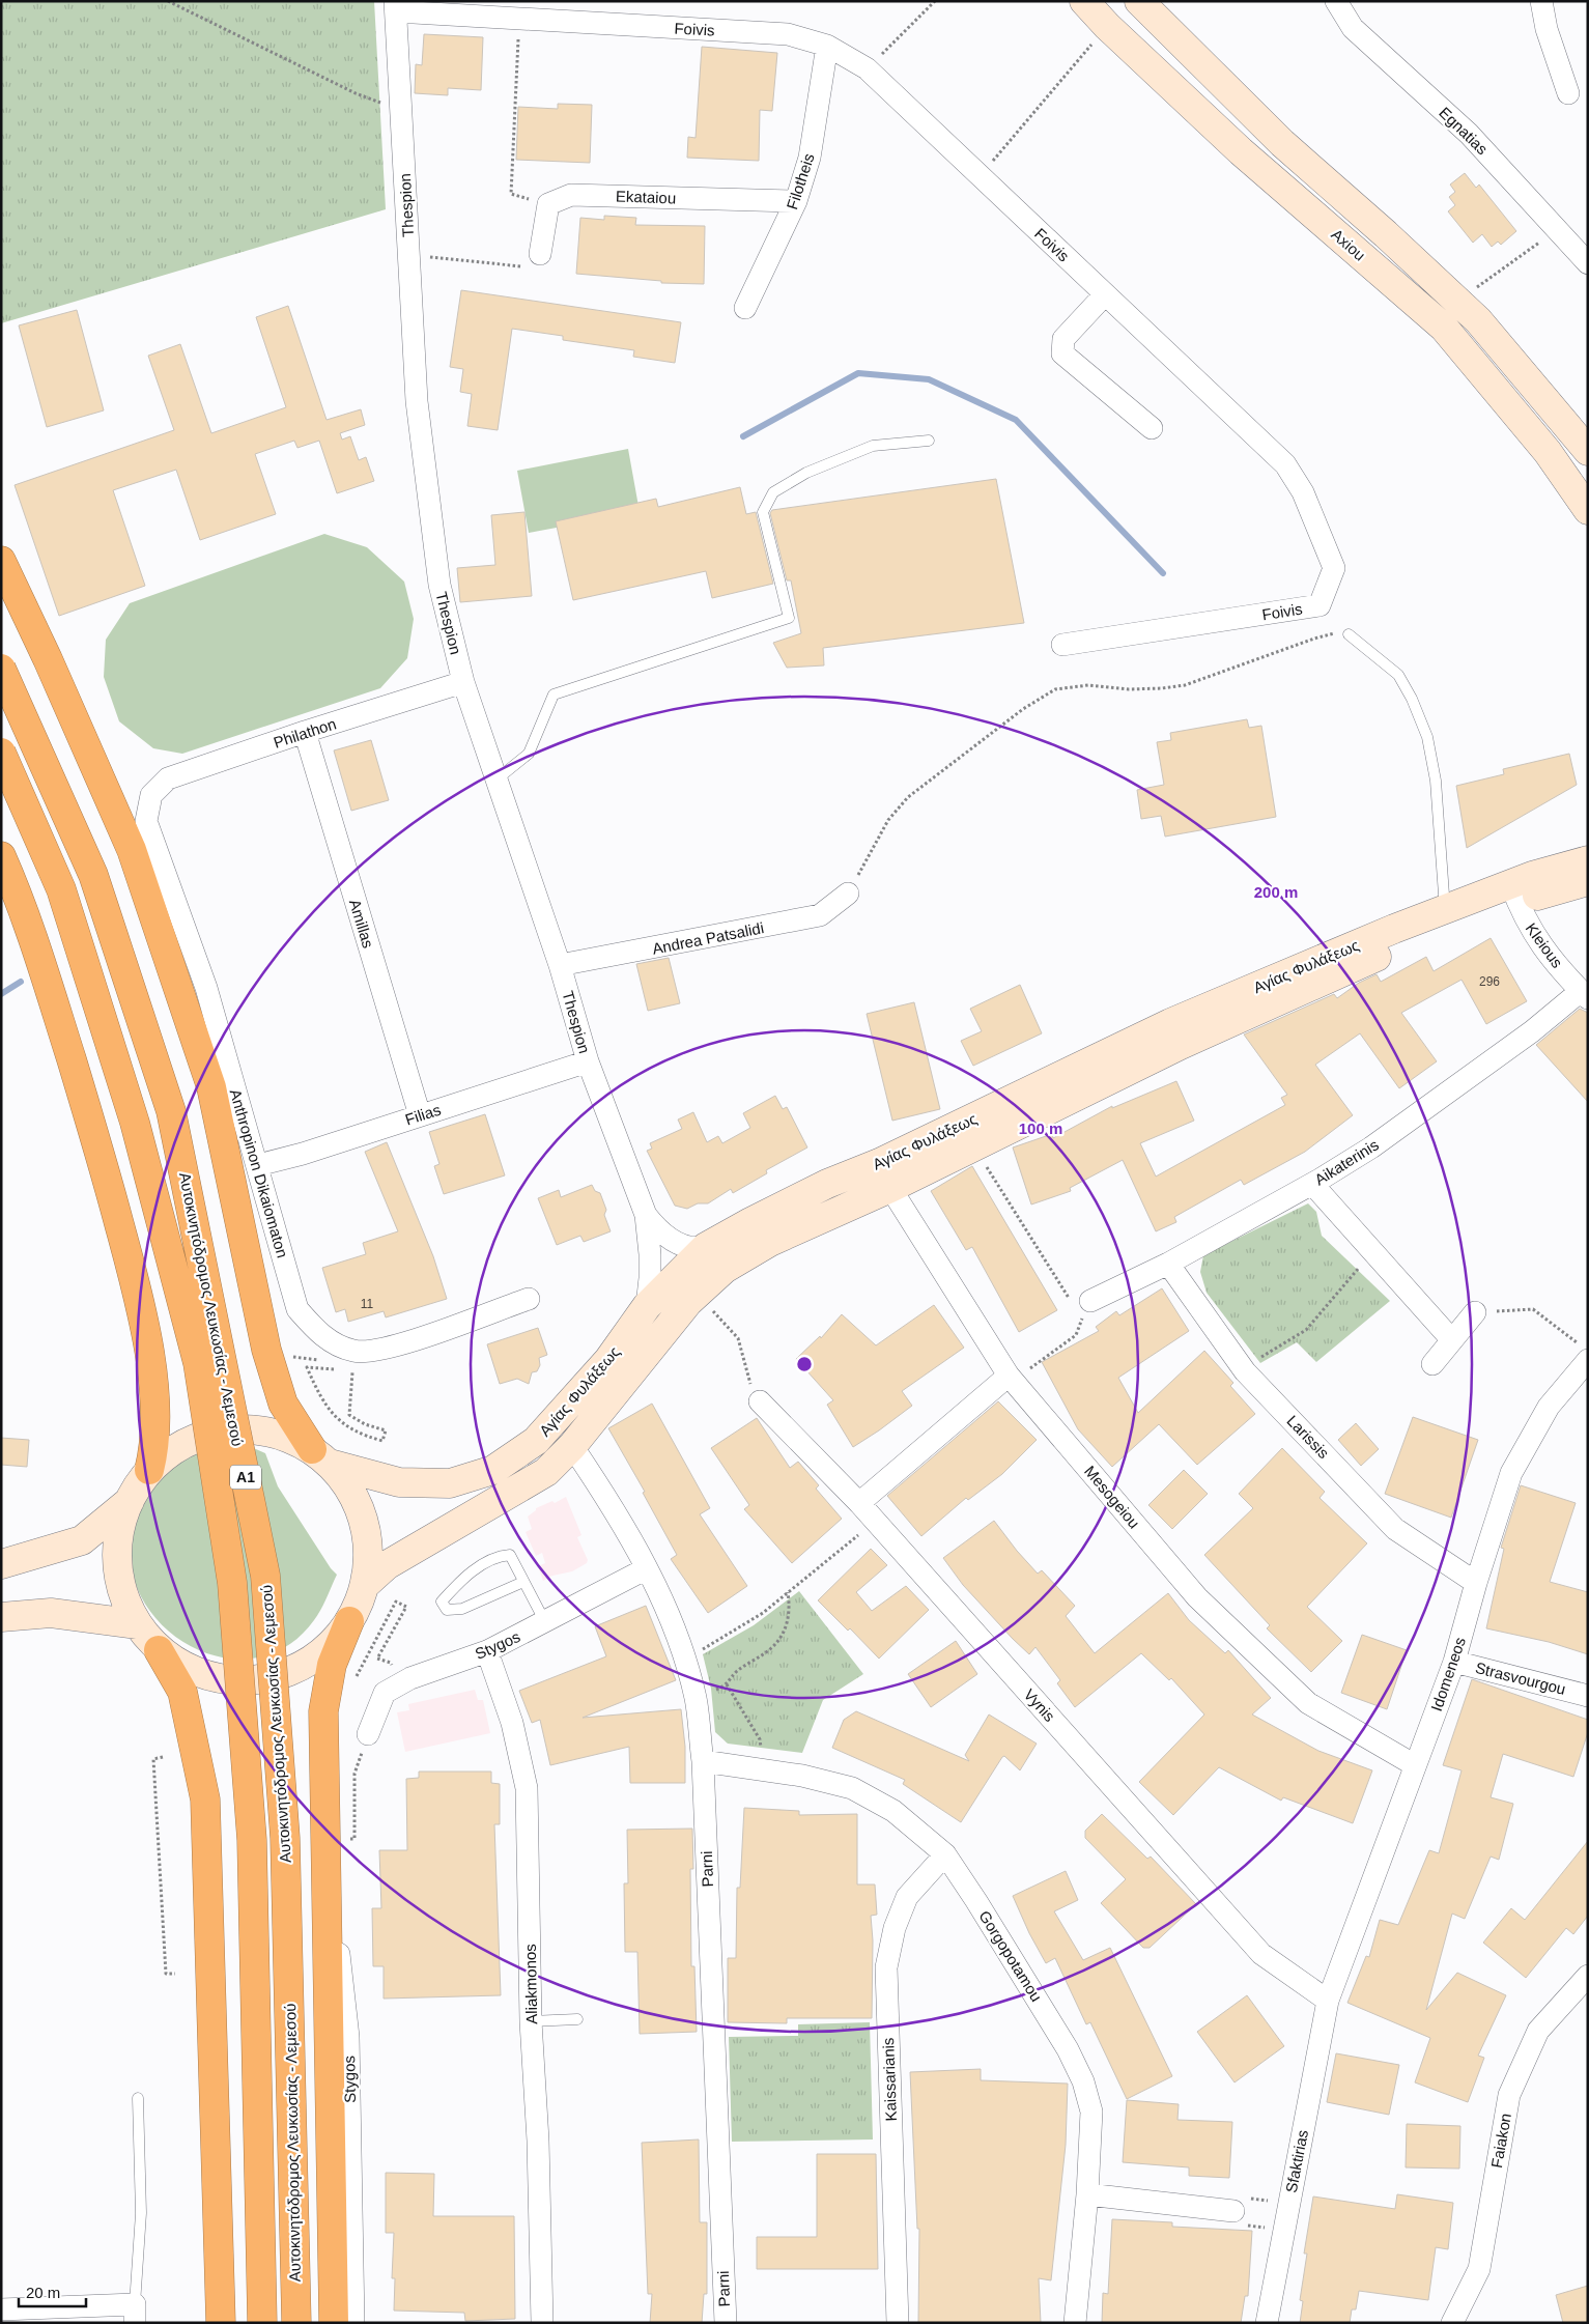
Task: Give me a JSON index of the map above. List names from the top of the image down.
{
  "streets": {
    "highway": ["Αυτοκινητόδρομος Λευκωσίας - Λεμεσού", "A1"],
    "main road": ["Axiou", "Αγίας Φυλάξεως"],
    "street": [
      "Foivis",
      "Egnatias",
      "Filotheis",
      "Ekataiou",
      "Thespion",
      "Philathon",
      "Amillas",
      "Andrea Patsalidi",
      "Kleious",
      "Filias",
      "Aikaterinis",
      "Anthropinon Dikaiomaton",
      "Larissis",
      "Mesogeiou",
      "Stygos",
      "Idomeneos",
      "Strasvourgou",
      "Vynis",
      "Parni",
      "Gorgopotamou",
      "Aliakmonos",
      "Kaissarianis",
      "Faiakon",
      "Sfaktirias"
    ]
  },
  "crossings": [
    ["Foivis", "Filotheis"],
    ["Foivis", "Thespion"],
    ["Filotheis", "Ekataiou"],
    ["Thespion", "Philathon"],
    ["Thespion", "Andrea Patsalidi"],
    ["Thespion", "Αγίας Φυλάξεως"],
    ["Thespion", "Filias"],
    ["Philathon", "Amillas"],
    ["Philathon", "Anthropinon Dikaiomaton"],
    ["Amillas", "Filias"],
    ["Kleious", "Αγίας Φυλάξεως"],
    ["Kleious", "Aikaterinis"],
    ["Αγίας Φυλάξεως", "Mesogeiou"],
    ["Αγίας Φυλάξεως", "Parni"],
    ["Filias", "Anthropinon Dikaiomaton"],
    ["Aikaterinis", "Larissis"],
    ["Larissis", "Idomeneos"],
    ["Mesogeiou", "Idomeneos"],
    ["Stygos", "Parni"],
    ["Stygos", "Aliakmonos"],
    ["Idomeneos", "Strasvourgou"],
    ["Idomeneos", "Vynis"],
    ["Idomeneos", "Sfaktirias"],
    ["Vynis", "Sfaktirias"],
    ["Parni", "Gorgopotamou"],
    ["Gorgopotamou", "Kaissarianis"]
  ],
  "house_numbers": ["296", "11"],
  "scale_bar": "20 m",
  "rings": ["200 m", "100 m"]
}
